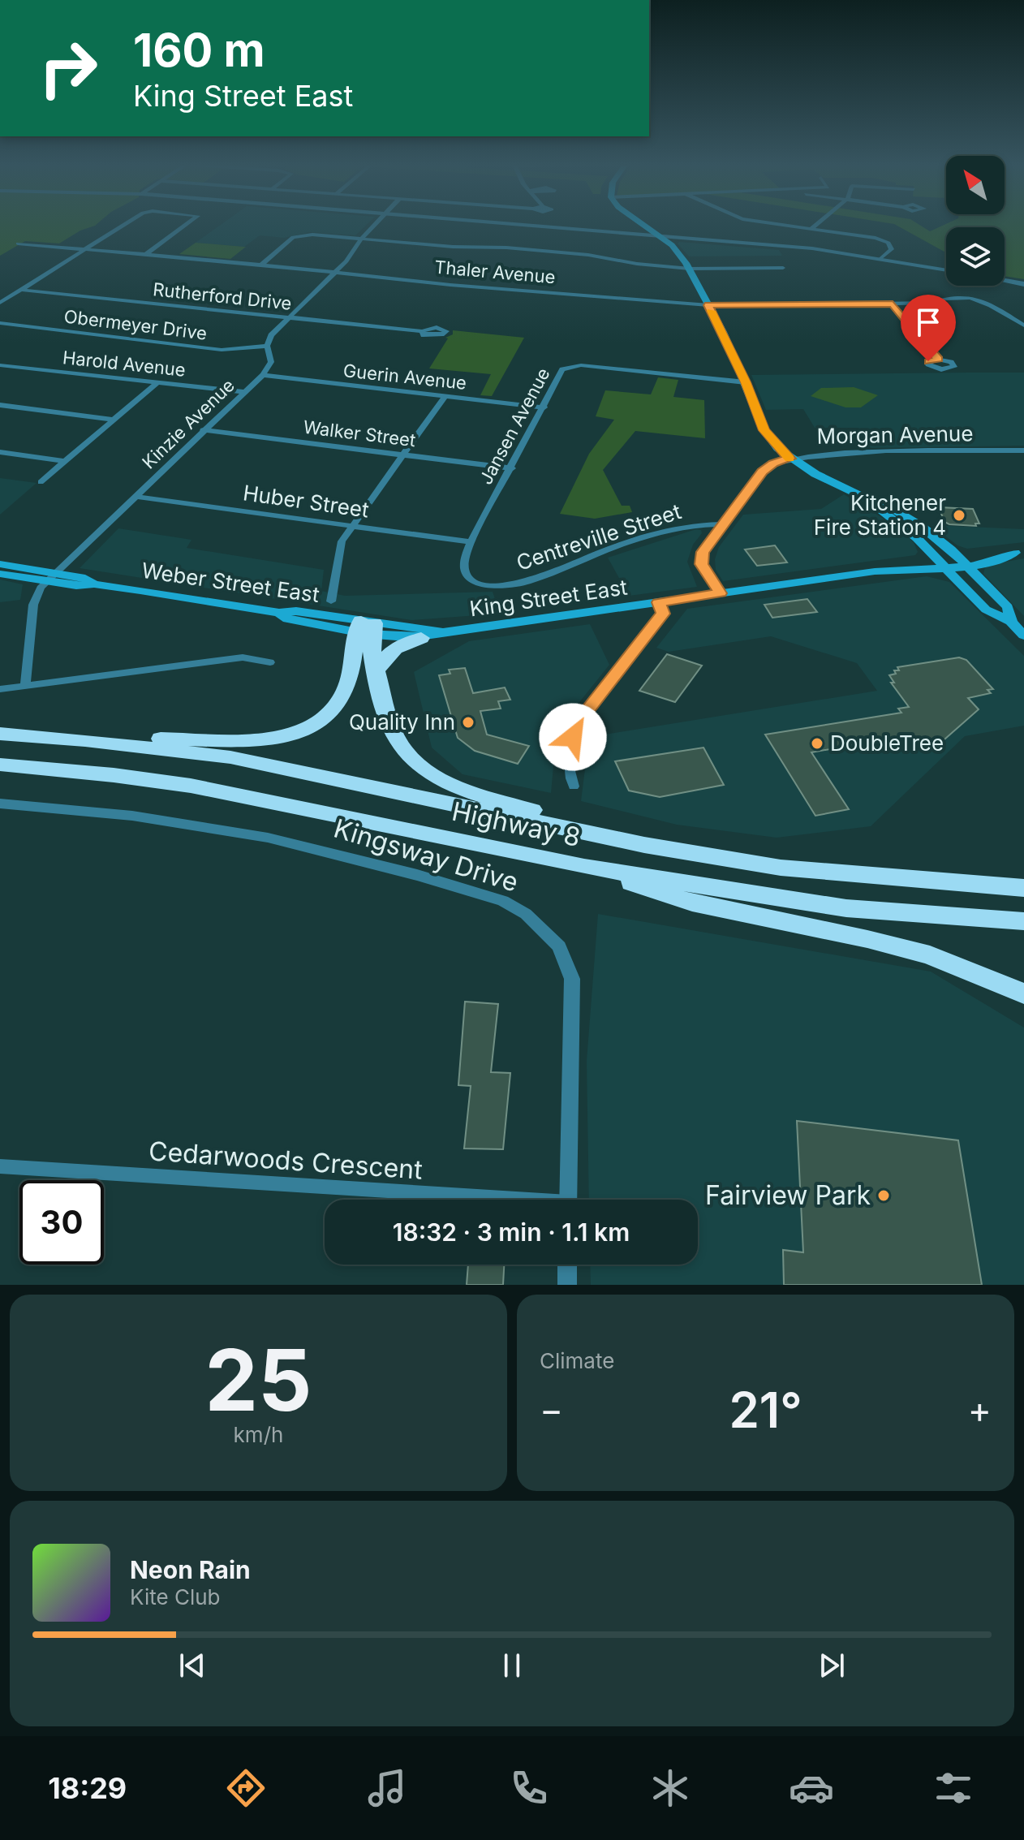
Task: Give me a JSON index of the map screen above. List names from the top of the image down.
{
  "streets": {
    "highway": ["Highway 8"],
    "main road": ["Weber Street East", "King Street East"],
    "street": [
      "Thaler Avenue",
      "Rutherford Drive",
      "Obermeyer Drive",
      "Harold Avenue",
      "Guerin Avenue",
      "Kinzie Avenue",
      "Jansen Avenue",
      "Walker Street",
      "Morgan Avenue",
      "Huber Street",
      "Centreville Street",
      "Kingsway Drive",
      "Cedarwoods Crescent"
    ]
  },
  "crossings": [
    ["Obermeyer Drive", "Kinzie Avenue"],
    ["Harold Avenue", "Kinzie Avenue"],
    ["Guerin Avenue", "Kinzie Avenue"],
    ["Guerin Avenue", "Jansen Avenue"],
    ["Kinzie Avenue", "Walker Street"],
    ["Kinzie Avenue", "Huber Street"],
    ["Kinzie Avenue", "Weber Street East"],
    ["Jansen Avenue", "Walker Street"],
    ["Jansen Avenue", "Huber Street"],
    ["Jansen Avenue", "Centreville Street"],
    ["Morgan Avenue", "Centreville Street"],
    ["Morgan Avenue", "King Street East"],
    ["Weber Street East", "King Street East"]
  ],
  "places": [
    "Kitchener Fire Station 4",
    "Quality Inn",
    "DoubleTree",
    "Fairview Park"
  ],
  "north": "top left",
  "page": {
    "turn": ["160 m", "King Street East"],
    "limit": "30",
    "trip": "18:32 · 3 min · 1.1 km",
    "tile": [
      ["25", "km/h"],
      "Climate"
    ],
    "heat": ["−", "21°", "+"],
    "song": ["Neon Rain", "Kite Club"],
    "tabs": "18:29"
  }
}
